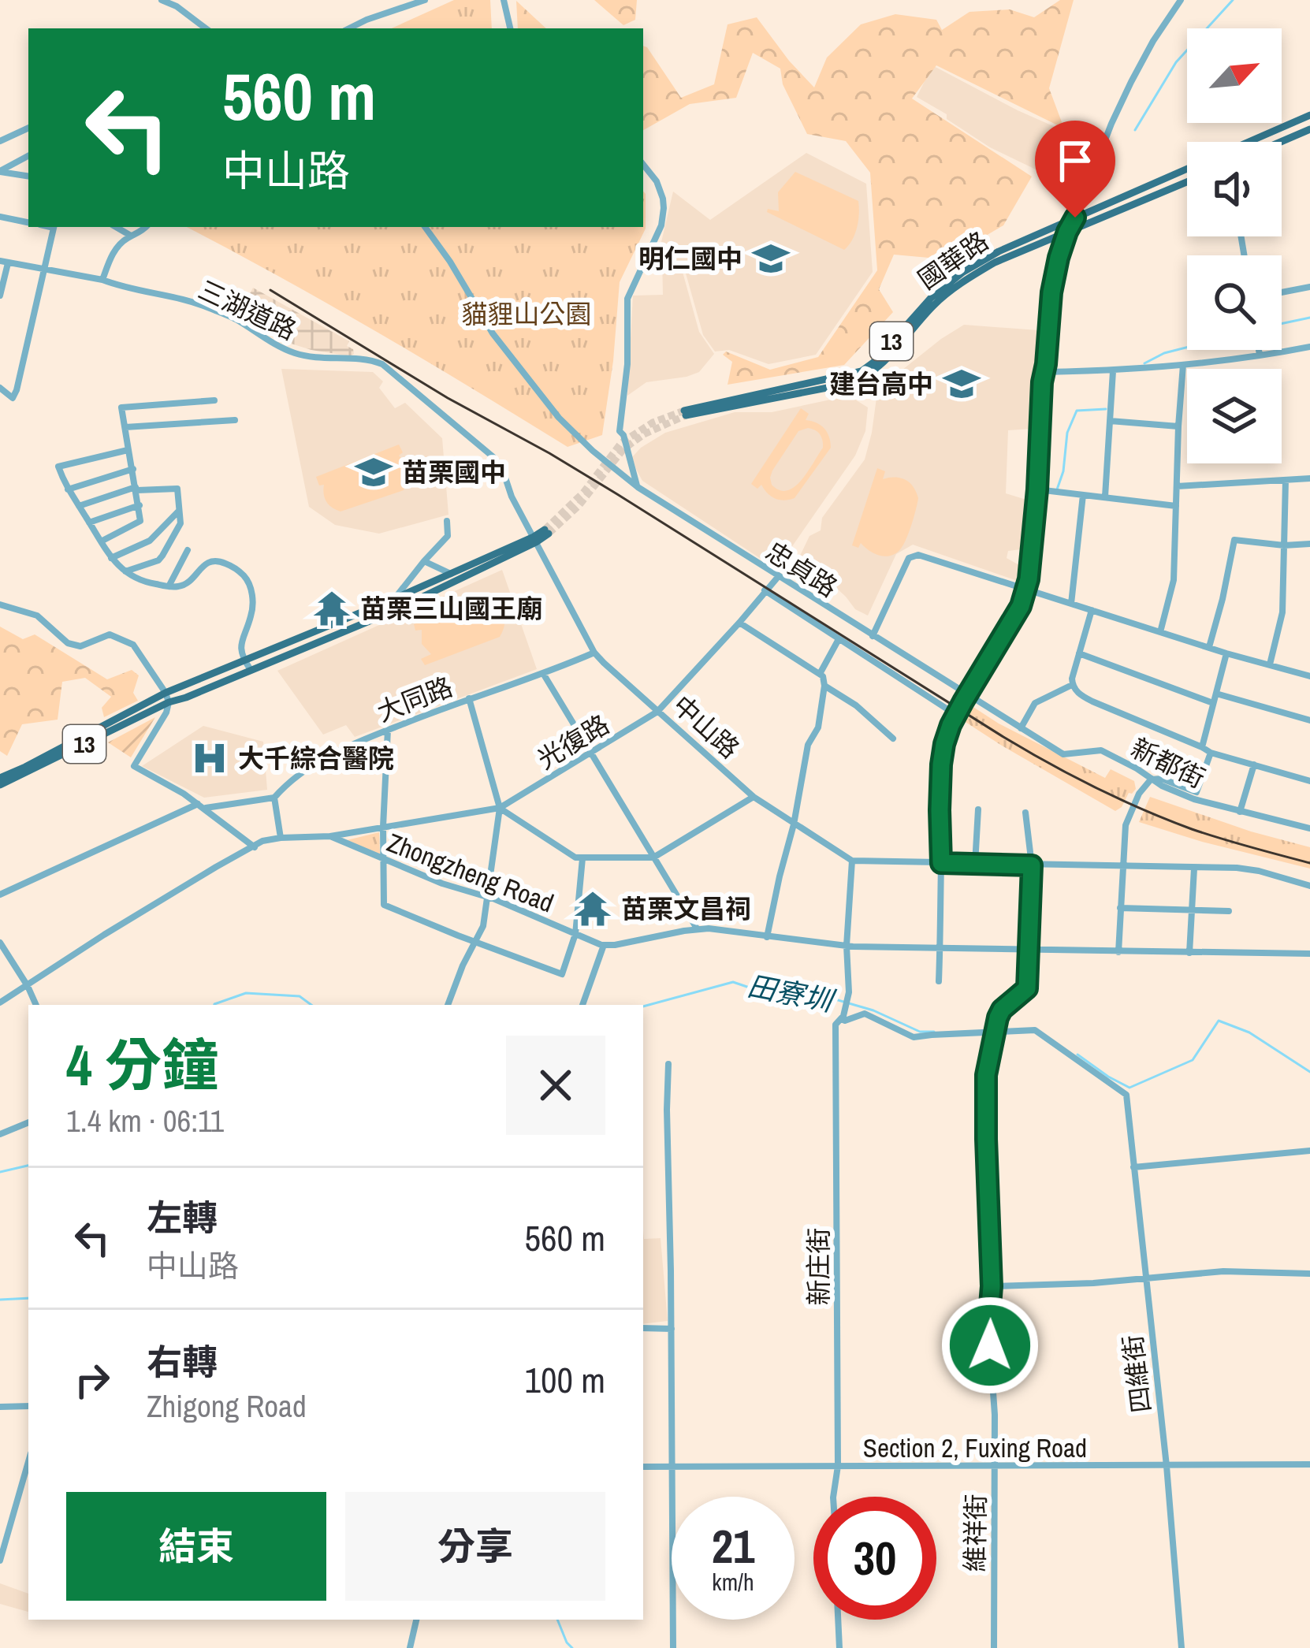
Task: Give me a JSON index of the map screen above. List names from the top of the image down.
{
  "streets": {
    "main road": ["國華路", "13"],
    "street": [
      "三湖道路",
      "忠貞路",
      "大同路",
      "中山路",
      "光復路",
      "新都街",
      "Zhongzheng Road",
      "新庄街",
      "四維街",
      "Section 2, Fuxing Road",
      "維祥街"
    ]
  },
  "crossings": [
    ["三湖道路", "13"],
    ["三湖道路", "中山路"],
    ["13", "中山路"],
    ["忠貞路", "光復路"],
    ["忠貞路", "新都街"],
    ["大同路", "中山路"],
    ["中山路", "光復路"],
    ["中山路", "新庄街"],
    ["光復路", "Zhongzheng Road"],
    ["Zhongzheng Road", "新庄街"],
    ["Zhongzheng Road", "維祥街"],
    ["新庄街", "Section 2, Fuxing Road"],
    ["四維街", "Section 2, Fuxing Road"],
    ["四維街", "維祥街"],
    ["Section 2, Fuxing Road", "維祥街"]
  ],
  "water": ["田寮圳"],
  "parks": ["貓貍山公園"],
  "places": {
    "school or university": ["明仁國中", "建台高中", "苗栗國中"],
    "temple": ["苗栗三山國王廟", "苗栗文昌祠"],
    "hospital": ["大千綜合醫院"]
  },
  "north": "top right",
  "page": {
    "turn": ["560 m", "中山路"],
    "heading": ["4 分鐘", "1.4 km · 06:11"],
    "list": [
      {
        "name": "左轉",
        "note": "中山路",
        "value": "560 m"
      },
      {
        "name": "右轉",
        "note": "Zhigong Road",
        "value": "100 m"
      }
    ],
    "buttons": ["結束", "分享"],
    "speed": "21 km/h",
    "limit": "30"
  }
}
